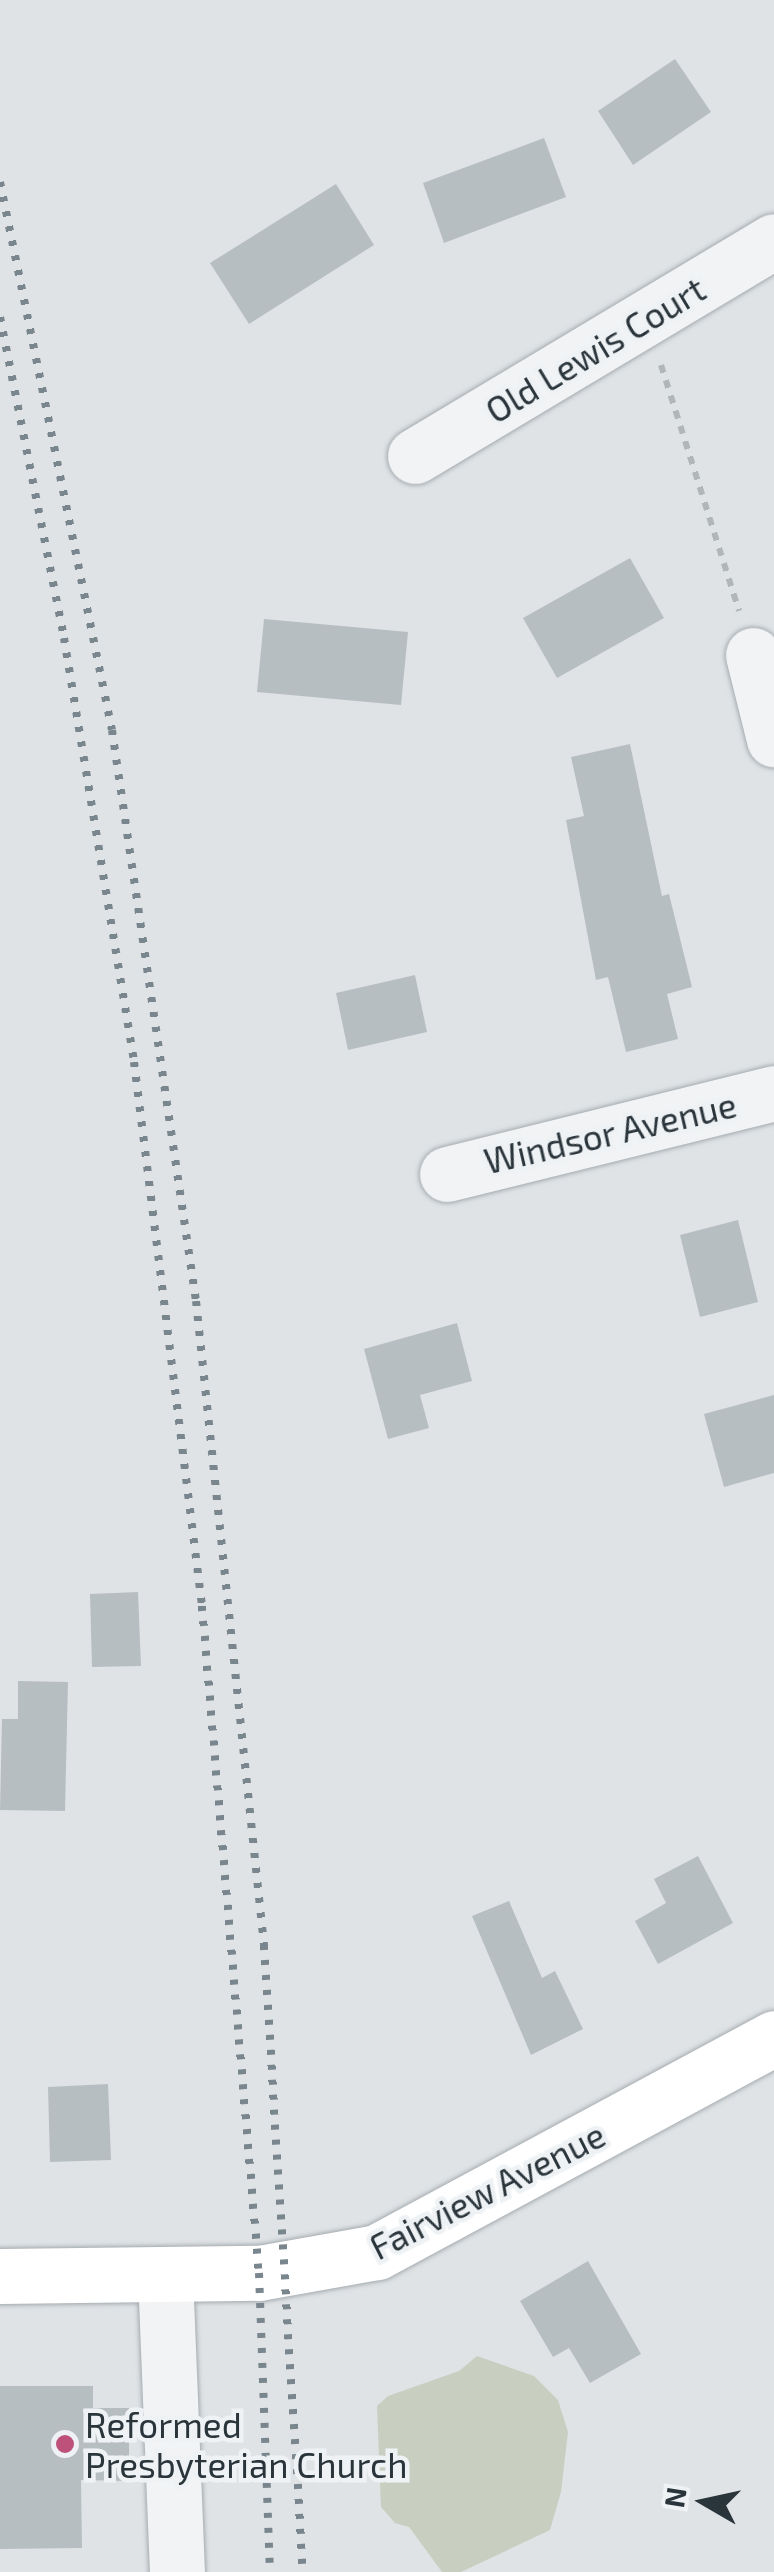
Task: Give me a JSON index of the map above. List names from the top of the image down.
{
  "streets": {
    "main road": ["Fairview Avenue"],
    "street": ["Old Lewis Court", "Windsor Avenue"]
  },
  "places": ["Reformed Presbyterian Church"],
  "north": "left"
}
